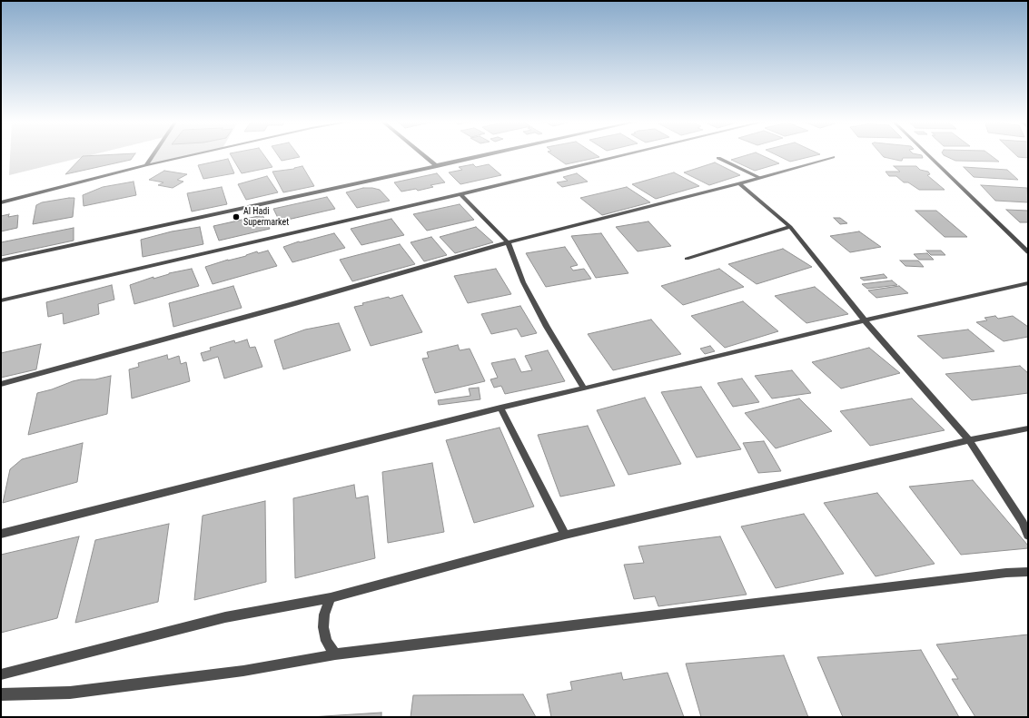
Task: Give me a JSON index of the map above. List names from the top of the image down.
{
  "places": ["Al Hadi Supermarket"]
}
